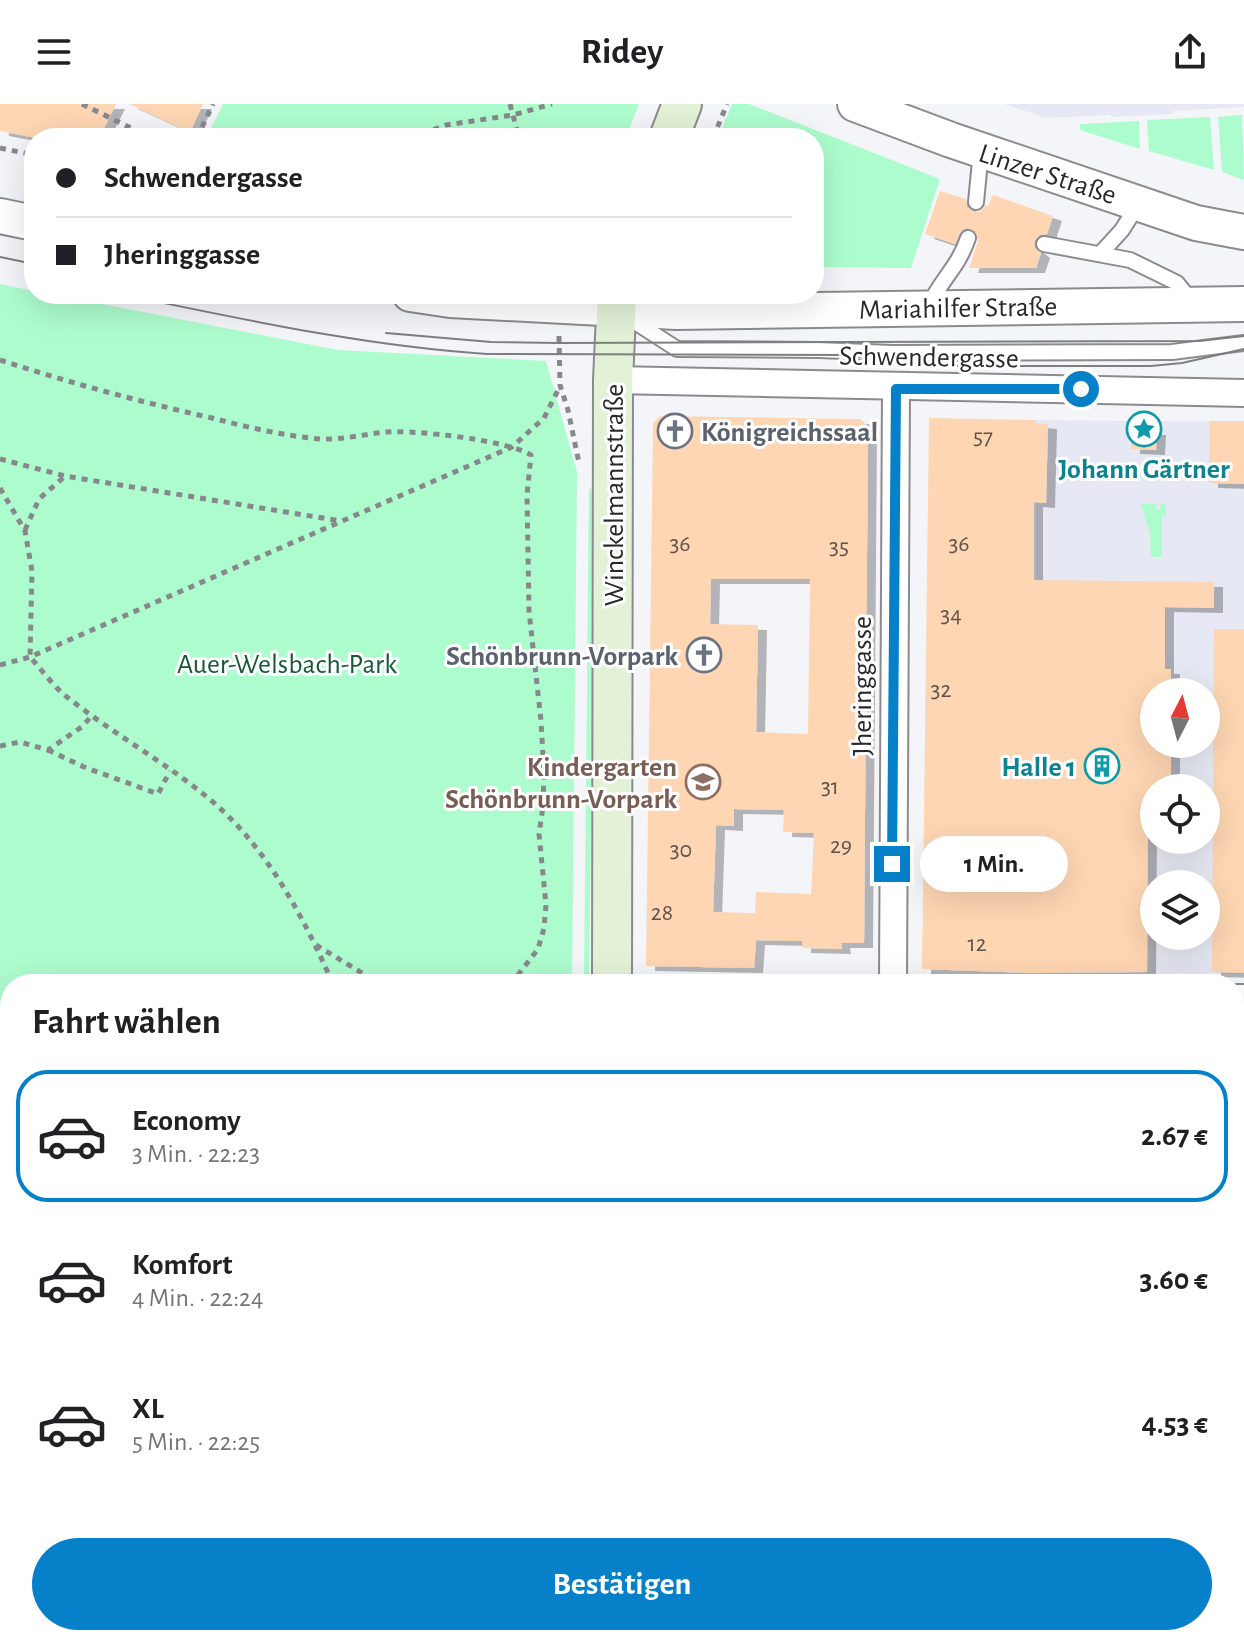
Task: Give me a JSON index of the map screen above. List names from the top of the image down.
{
  "streets": {
    "main road": ["Winckelmannstraße"],
    "street": [
      "Linzer Straße",
      "Mariahilfer Straße",
      "Schwendergasse",
      "Jheringgasse"
    ]
  },
  "crossings": [
    ["Schwendergasse", "Winckelmannstraße"],
    ["Schwendergasse", "Jheringgasse"]
  ],
  "parks": ["Auer-Welsbach-Park"],
  "places": {
    "place": ["Johann Gärtner"],
    "church": ["Königreichssaal", "Schönbrunn-Vorpark"],
    "building": ["Halle 1"],
    "school or university": ["Kindergarten Schönbrunn-Vorpark"]
  },
  "house_numbers": [
    "57",
    "36",
    "36",
    "35",
    "34",
    "32",
    "31",
    "29",
    "30",
    "28",
    "12"
  ],
  "north": "top",
  "page": {
    "header": "Ridey",
    "banner": ["Schwendergasse", "Jheringgasse"],
    "bubble": "1 Min.",
    "heading": "Fahrt wählen",
    "list": [
      {
        "name": "Economy",
        "note": "3 Min. · 22:23",
        "value": "2.67 €"
      },
      {
        "name": "Komfort",
        "note": "4 Min. · 22:24",
        "value": "3.60 €"
      },
      {
        "name": "XL",
        "note": "5 Min. · 22:25",
        "value": "4.53 €"
      }
    ],
    "buttons": "Bestätigen"
  }
}
